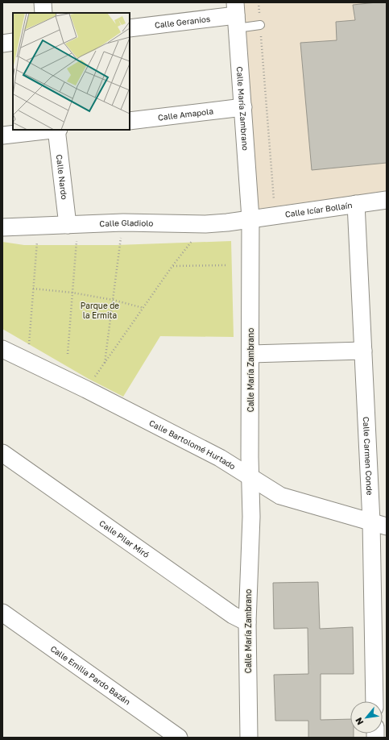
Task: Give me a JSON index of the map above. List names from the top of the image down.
{
  "streets": {
    "street": [
      "Calle Geranios",
      "Calle María Zambrano",
      "Calle Amapola",
      "Calle Nardo",
      "Calle Icíar Bollaín",
      "Calle Gladiolo",
      "Calle Bartolomé Hurtado",
      "Calle Carmen Conde",
      "Calle Pilar Miró",
      "Calle Emilia Pardo Bazán"
    ]
  },
  "crossings": [
    ["Calle Geranios", "Calle María Zambrano"],
    ["Calle María Zambrano", "Calle Amapola"],
    ["Calle María Zambrano", "Calle Icíar Bollaín"],
    ["Calle María Zambrano", "Calle Gladiolo"],
    ["Calle María Zambrano", "Calle Bartolomé Hurtado"],
    ["Calle María Zambrano", "Calle Pilar Miró"],
    ["Calle Nardo", "Calle Gladiolo"],
    ["Calle Icíar Bollaín", "Calle Gladiolo"],
    ["Calle Icíar Bollaín", "Calle Carmen Conde"],
    ["Calle Bartolomé Hurtado", "Calle Carmen Conde"]
  ],
  "parks": ["Parque de la Ermita"],
  "north": "bottom left"
}
